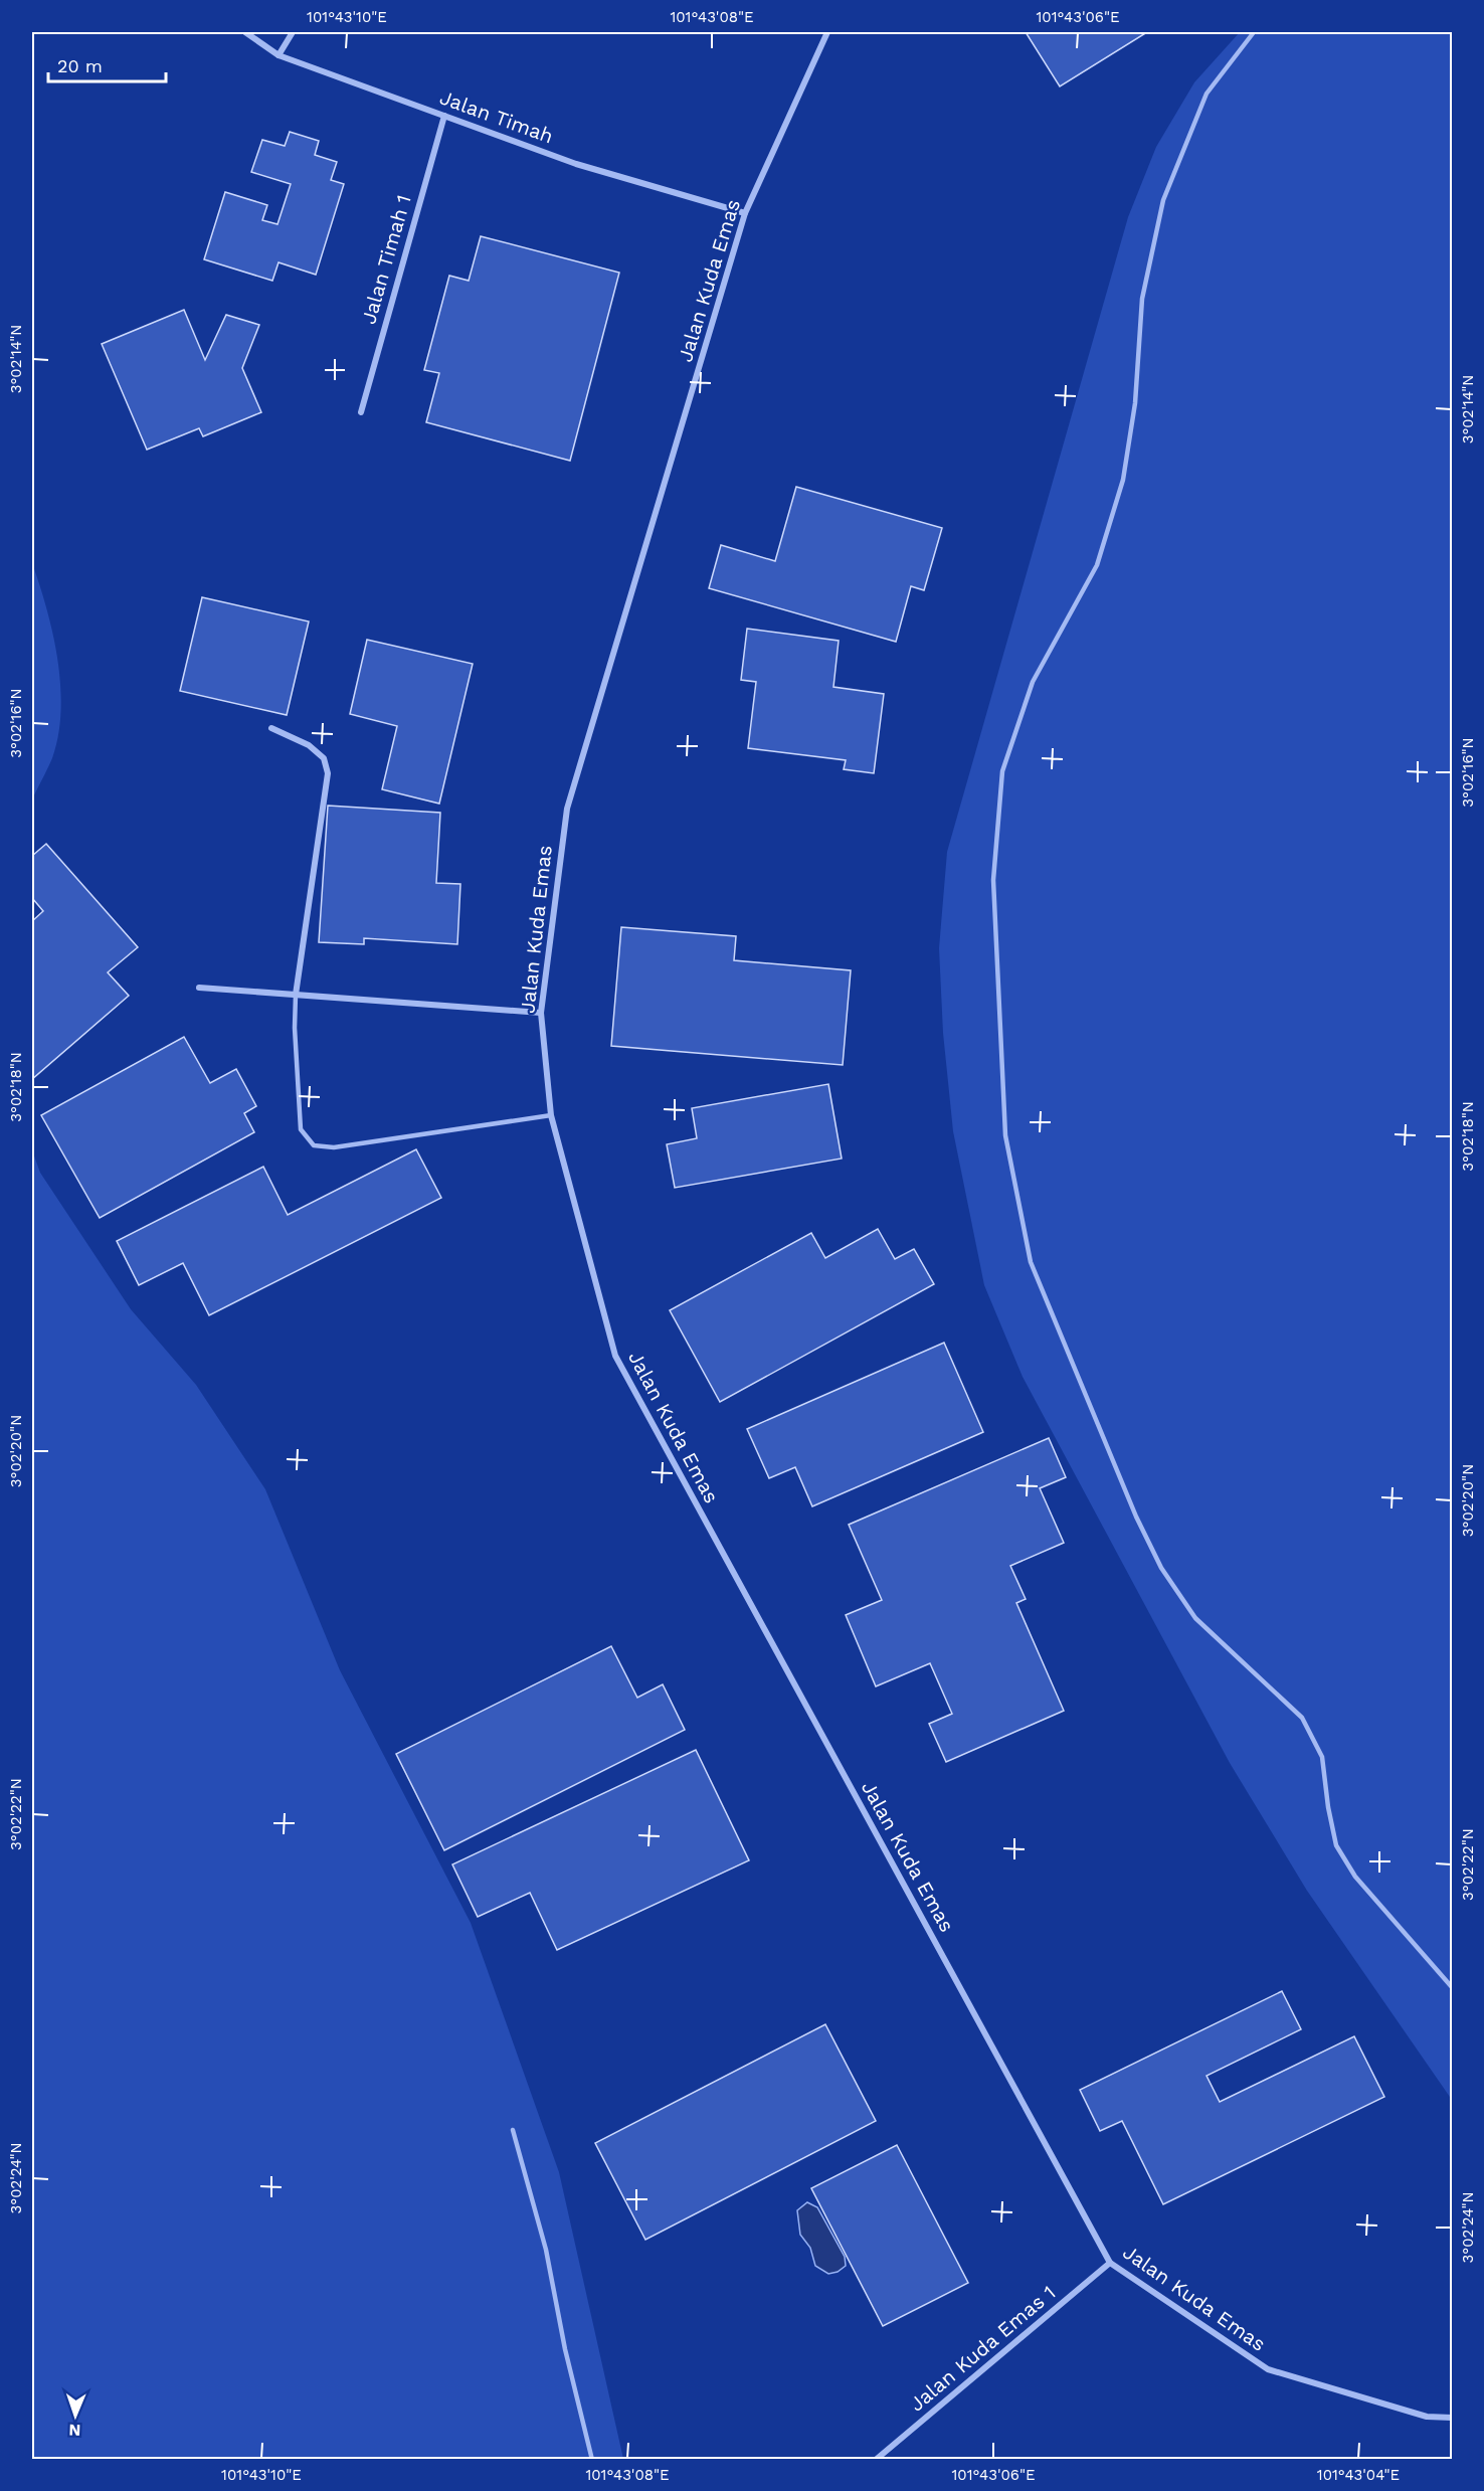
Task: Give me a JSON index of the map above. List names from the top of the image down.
{
  "streets": {
    "street": [
      "Jalan Timah",
      "Jalan Timah 1",
      "Jalan Kuda Emas",
      "Jalan Kuda Emas 1"
    ]
  },
  "crossings": [
    ["Jalan Timah", "Jalan Timah 1"],
    ["Jalan Timah", "Jalan Kuda Emas"],
    ["Jalan Kuda Emas", "Jalan Kuda Emas 1"]
  ],
  "scale_bar": "20 m",
  "north": "bottom",
  "coordinates": [
    "101°43'10\"E",
    "101°43'08\"E",
    "101°43'06\"E",
    "3°02'14\"N",
    "3°02'16\"N",
    "3°02'18\"N",
    "3°02'20\"N",
    "3°02'22\"N",
    "3°02'24\"N",
    "101°43'04\"E"
  ]
}
